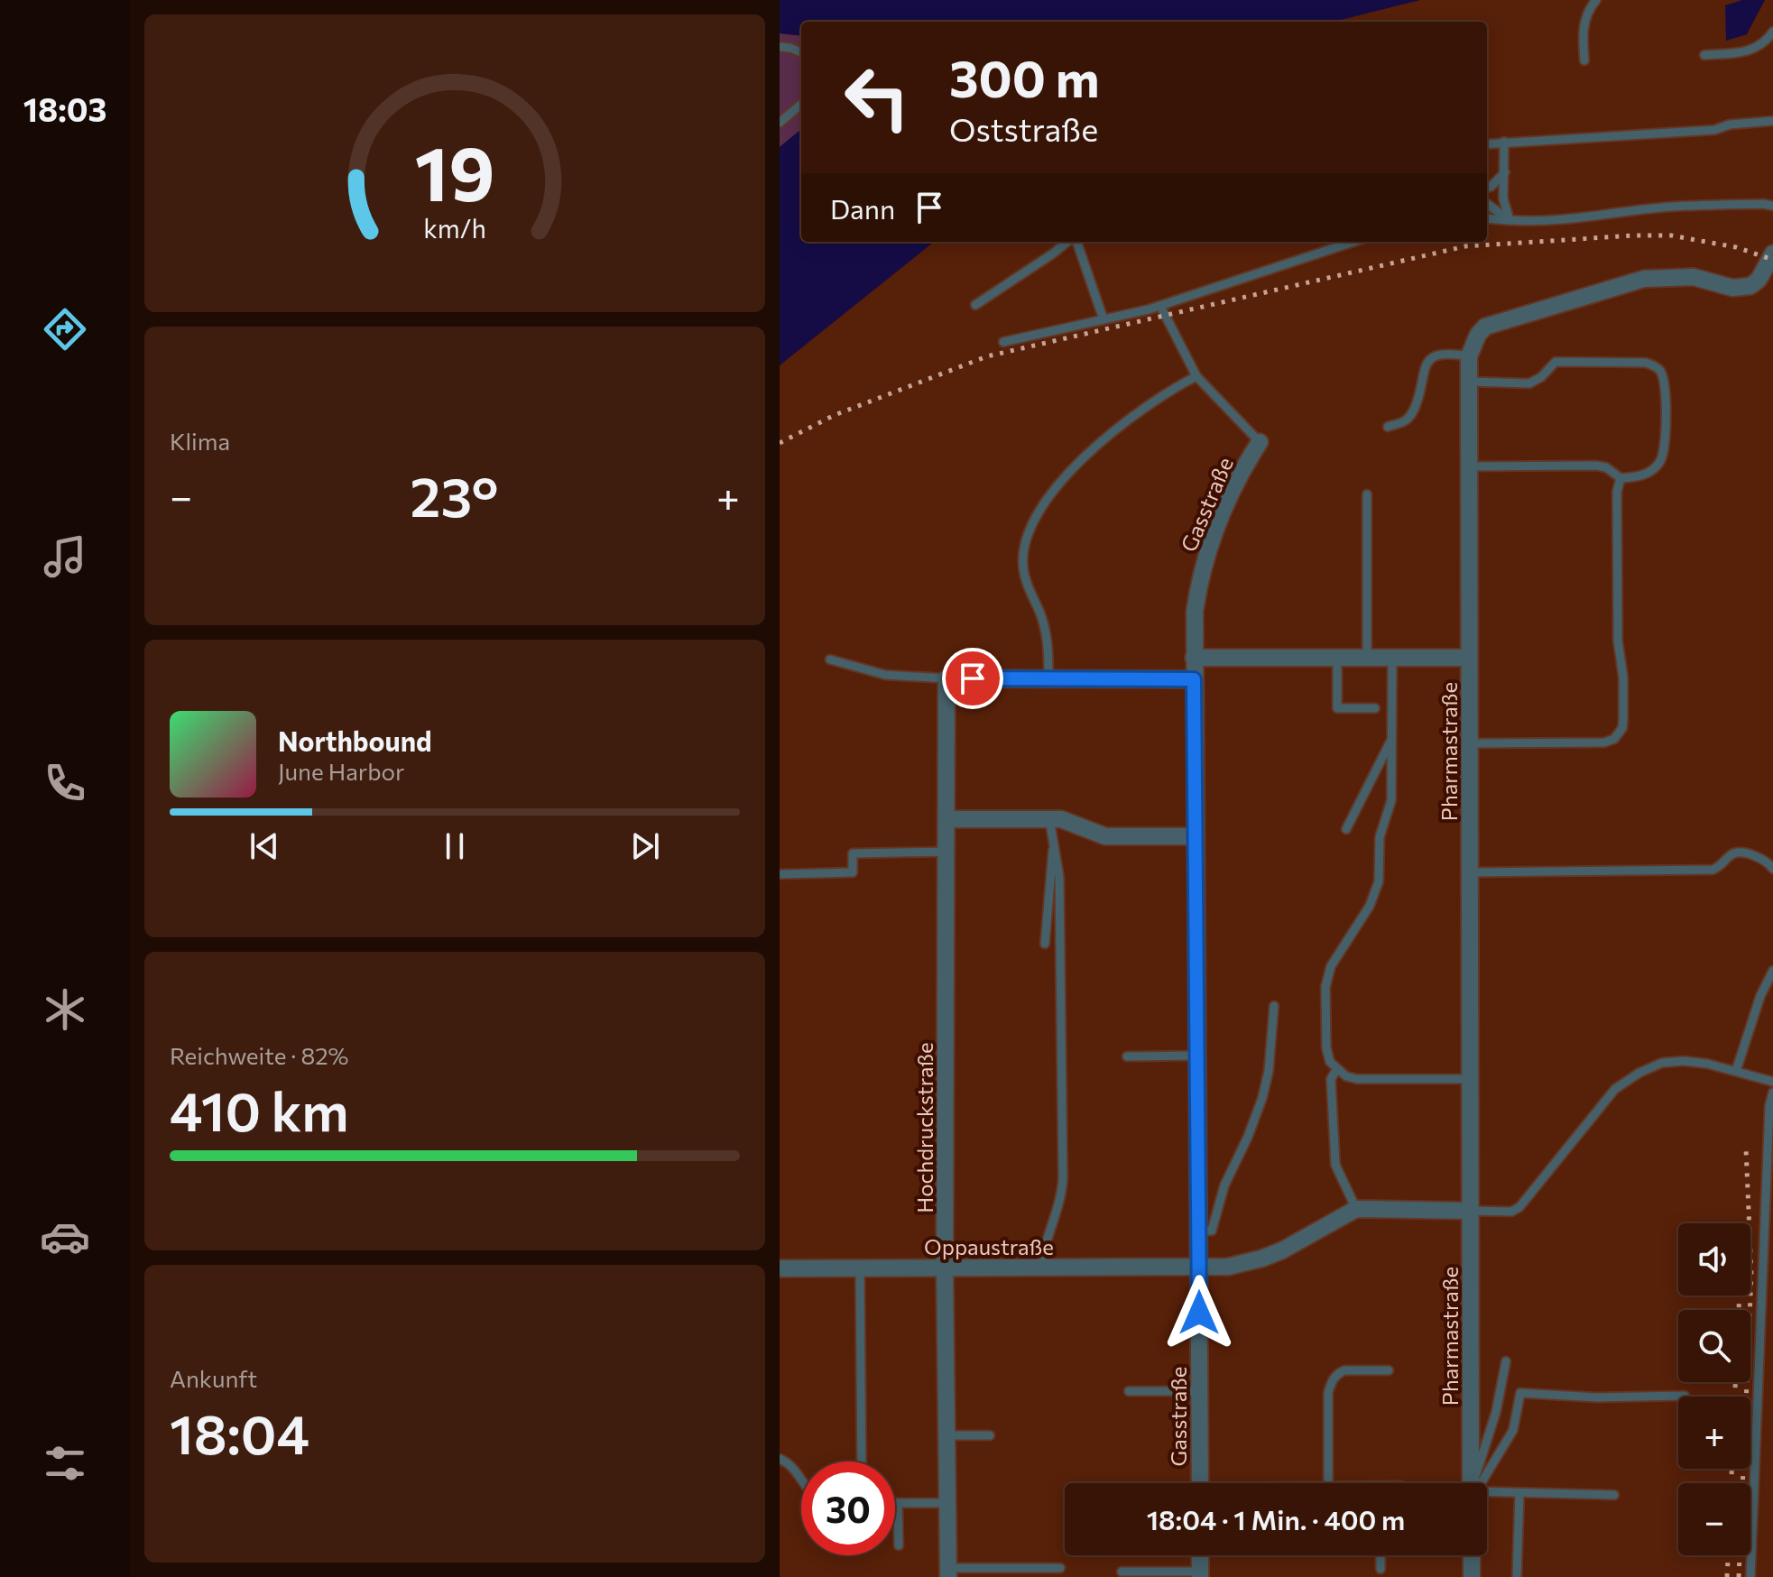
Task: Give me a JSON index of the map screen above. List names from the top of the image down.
{
  "streets": {
    "street": [
      "Gasstraße",
      "Pharmastraße",
      "Hochdruckstraße",
      "Oppaustraße"
    ]
  },
  "crossings": [
    ["Gasstraße", "Oppaustraße"],
    ["Hochdruckstraße", "Oppaustraße"]
  ],
  "page": {
    "tabs": "18:03",
    "turn": ["300 m", "Oststraße"],
    "then": "Dann",
    "tile": [
      "Klima",
      ["Reichweite · 82%", "410 km"],
      ["Ankunft", "18:04"]
    ],
    "heat": ["−", "23°", "+"],
    "song": ["Northbound", "June Harbor"],
    "map_buttons": ["+", "−"],
    "limit": "30",
    "trip": "18:04 · 1 Min. · 400 m",
    "gauge": ["19", "km/h"]
  }
}
